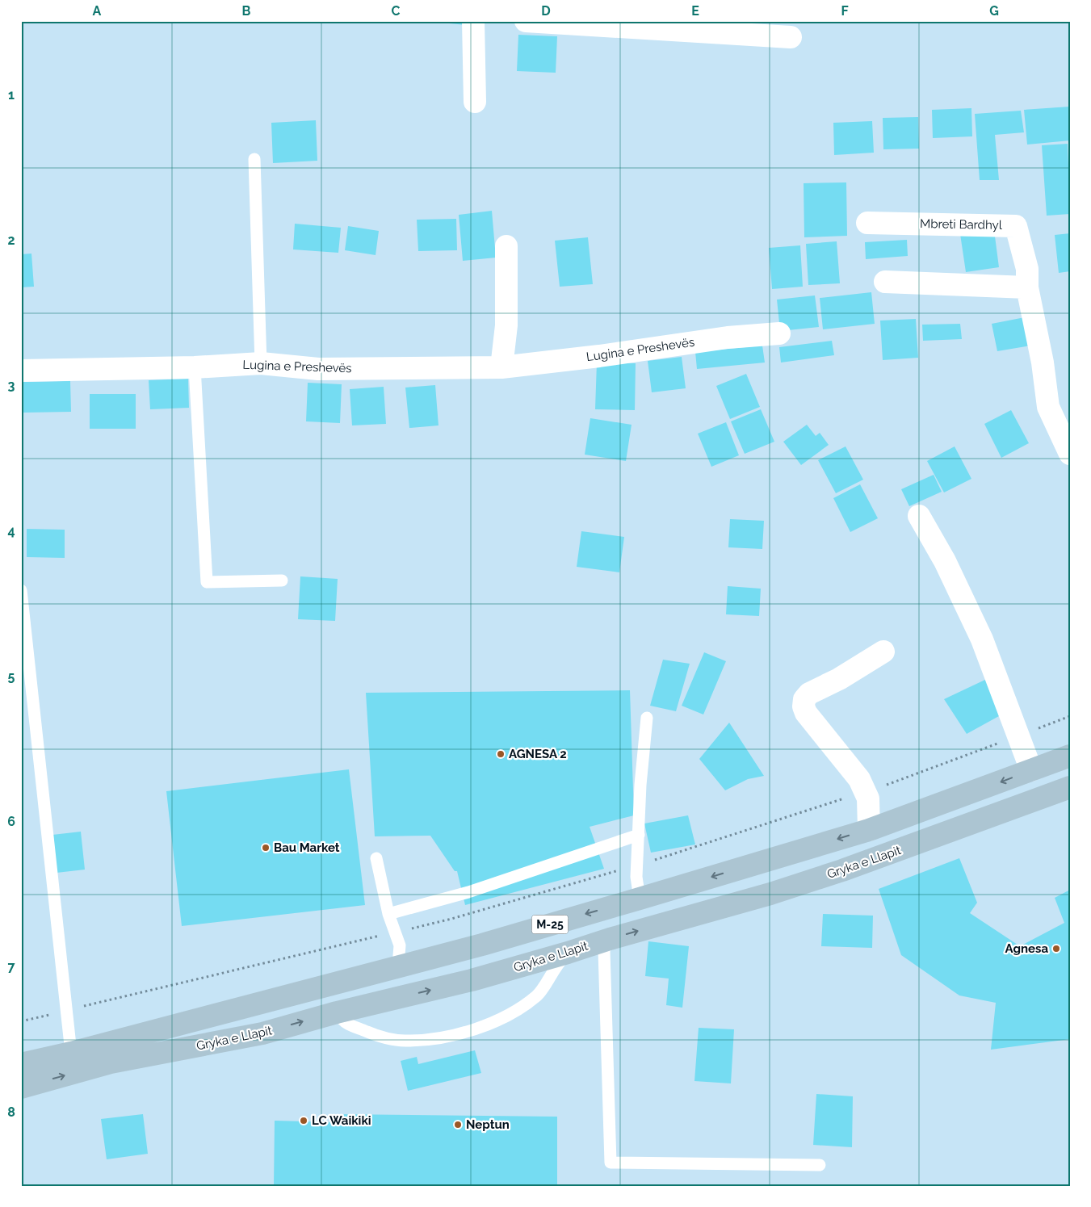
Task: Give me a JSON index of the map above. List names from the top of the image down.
{
  "streets": {
    "main road": ["Gryka e Llapit", "M-25"],
    "street": ["Mbreti Bardhyl", "Lugina e Preshevës"]
  },
  "places": [
    "AGNESA 2",
    "Bau Market",
    "Agnesa",
    "LC Waikiki",
    "Neptun"
  ],
  "grid": {
    "columns": [
      "A",
      "B",
      "C",
      "D",
      "E",
      "F",
      "G"
    ],
    "rows": [
      "1",
      "2",
      "3",
      "4",
      "5",
      "6",
      "7",
      "8"
    ]
  }
}
